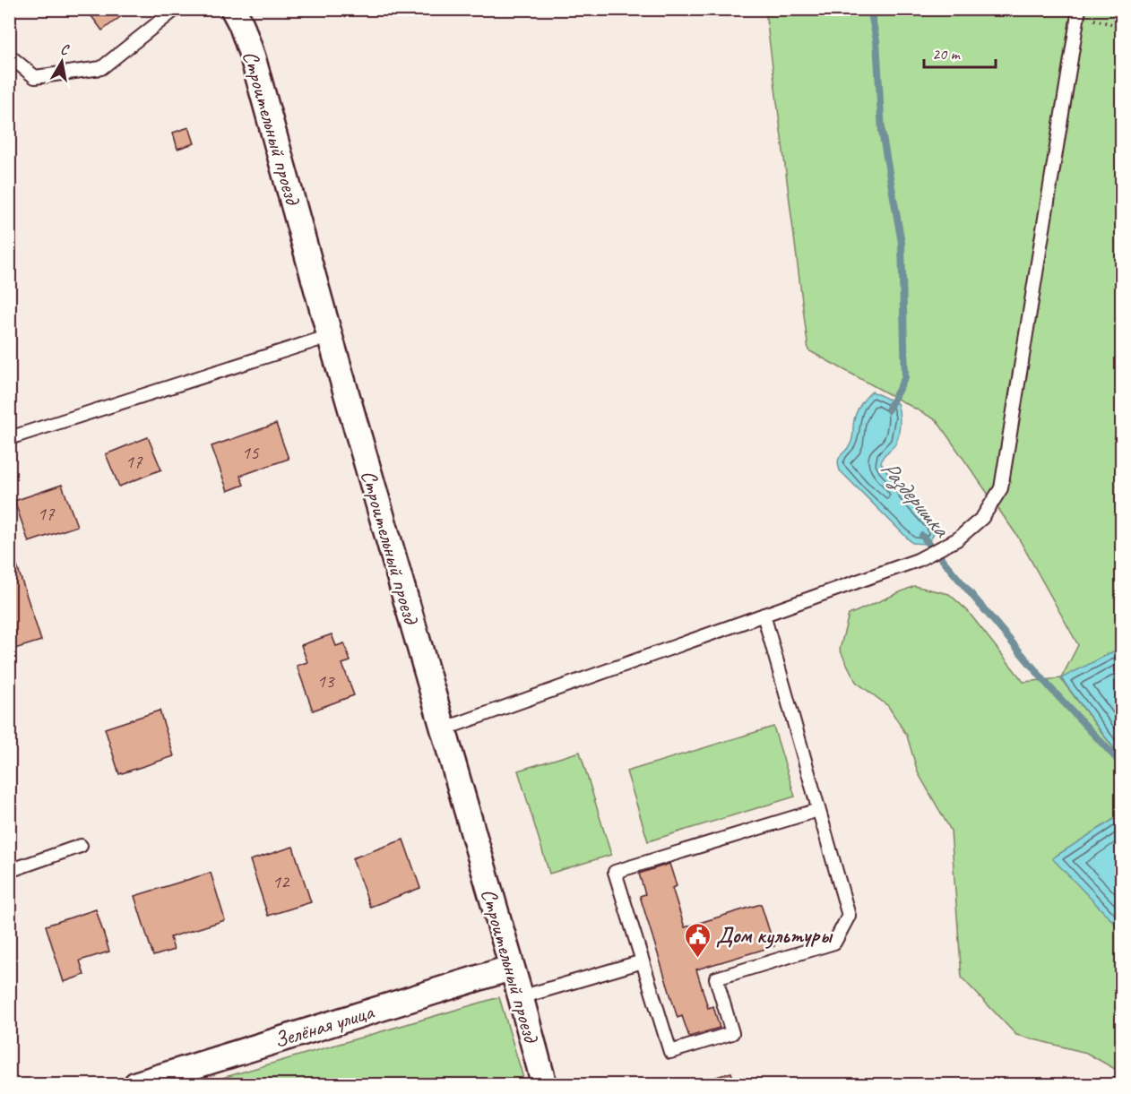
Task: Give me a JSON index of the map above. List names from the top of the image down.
{
  "streets": {
    "street": ["Строительный проезд", "Зелёная улица"]
  },
  "crossings": [
    ["Строительный проезд", "Зелёная улица"]
  ],
  "water": ["Раздеришка"],
  "places": {
    "public building": ["Дом культуры"]
  },
  "house_numbers": [
    "15",
    "17",
    "17",
    "13",
    "12"
  ],
  "scale_bar": "20 m",
  "north": "top"
}
